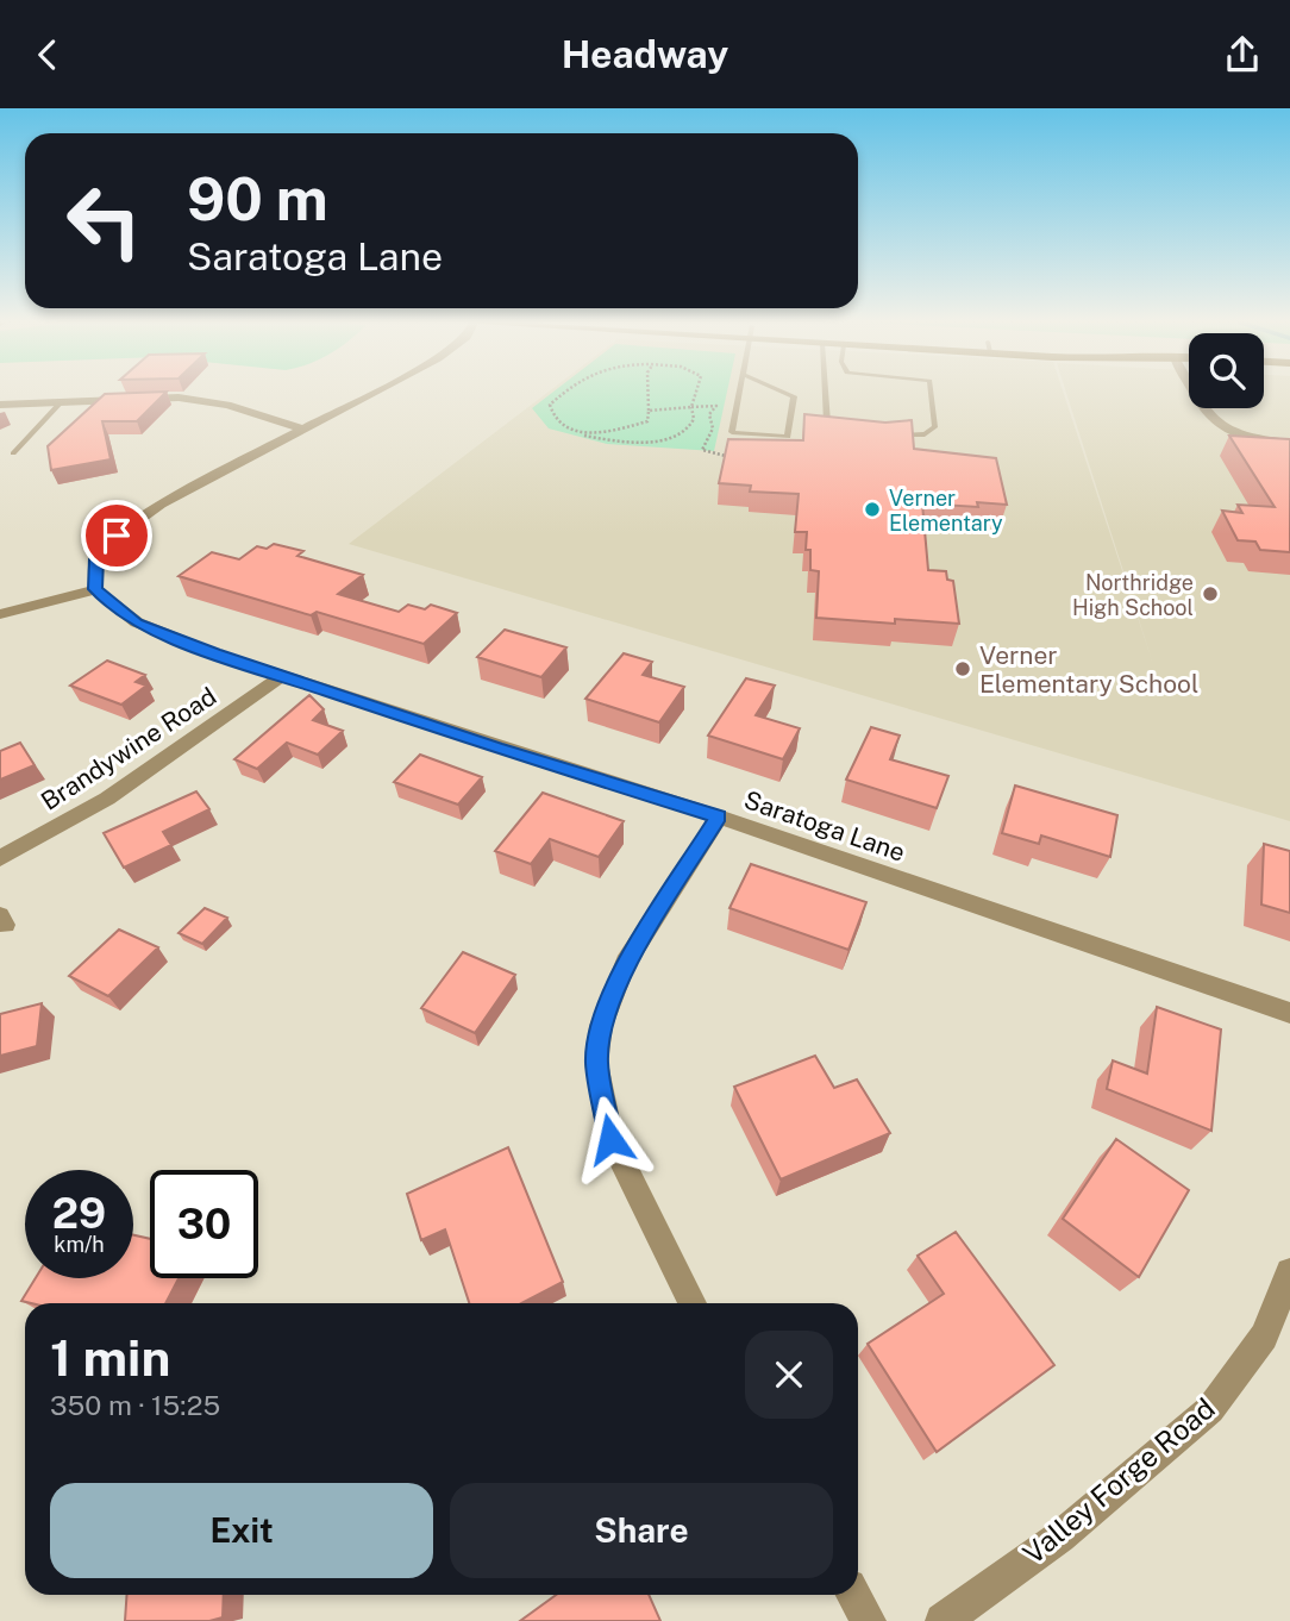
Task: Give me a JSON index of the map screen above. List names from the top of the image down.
{
  "streets": {
    "street": ["Brandywine Road", "Saratoga Lane", "Valley Forge Road"]
  },
  "crossings": [
    ["Brandywine Road", "Saratoga Lane"]
  ],
  "places": ["Verner Elementary", "Northridge High School", "Verner Elementary School"],
  "page": {
    "header": "Headway",
    "turn": ["90 m", "Saratoga Lane"],
    "speed": "29 km/h",
    "limit": "30",
    "heading": ["1 min", "350 m · 15:25"],
    "buttons": ["Exit", "Share"]
  }
}
